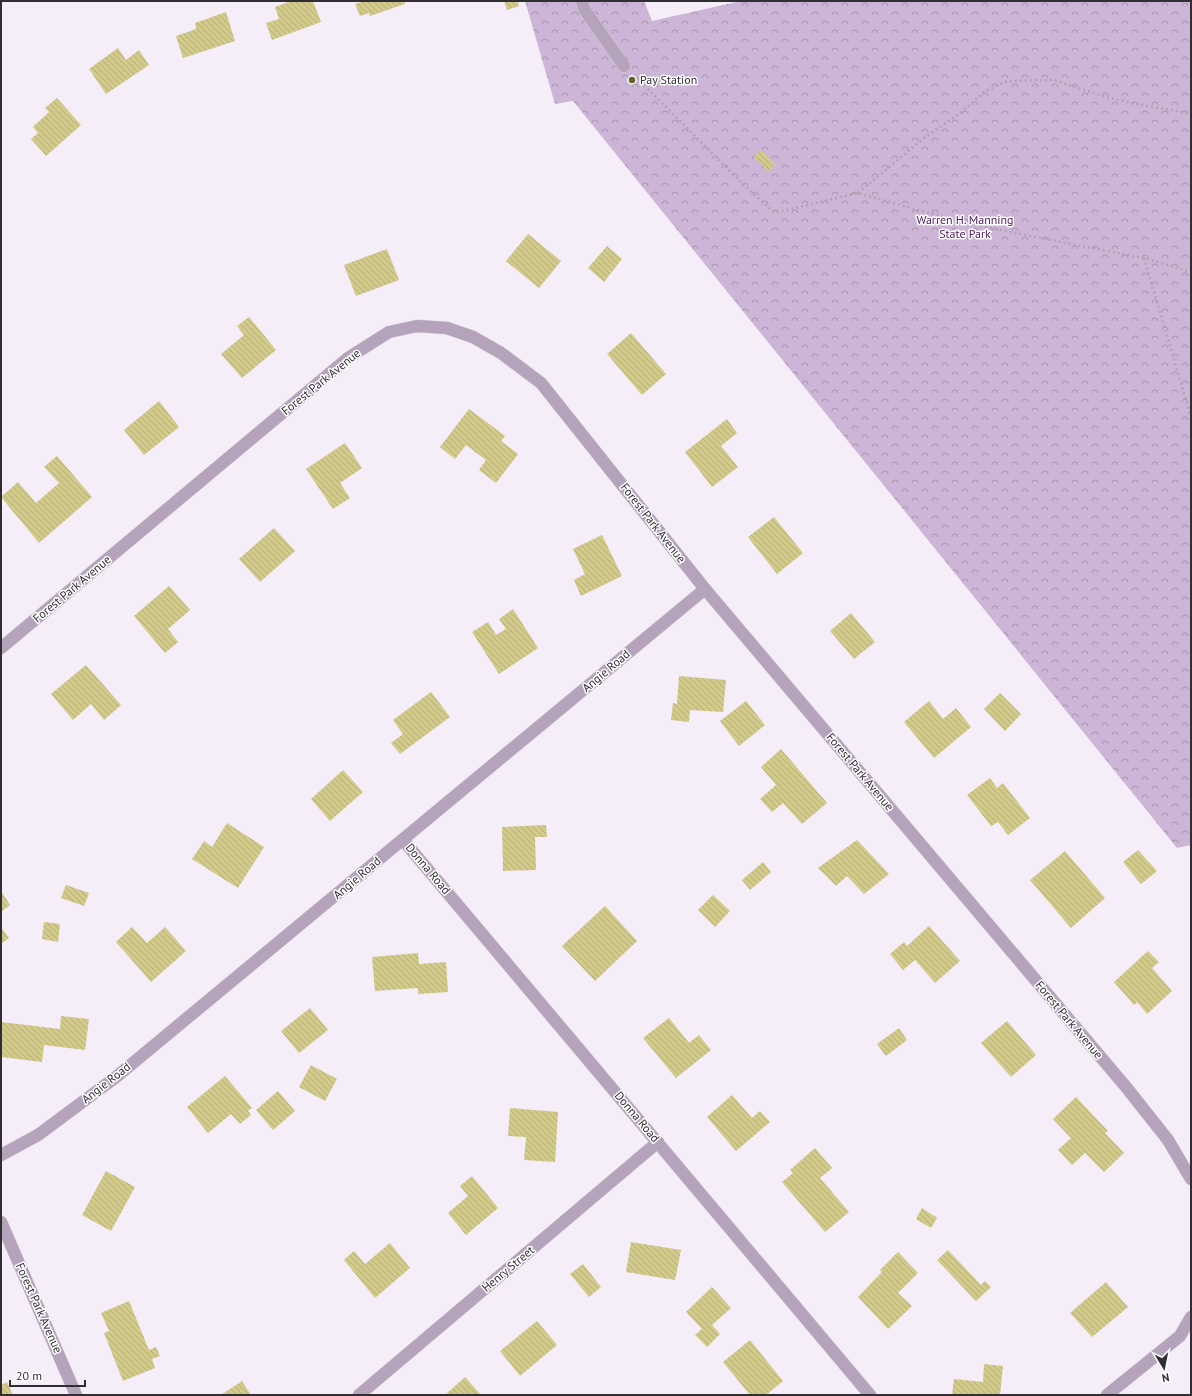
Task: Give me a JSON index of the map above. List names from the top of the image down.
{
  "streets": {
    "street": [
      "Forest Park Avenue",
      "Angie Road",
      "Donna Road",
      "Henry Street"
    ]
  },
  "crossings": [
    ["Forest Park Avenue", "Angie Road"],
    ["Angie Road", "Donna Road"],
    ["Donna Road", "Henry Street"]
  ],
  "parks": ["Warren H. Manning State Park"],
  "places": ["Pay Station"],
  "scale_bar": "20 m",
  "north": "bottom"
}
